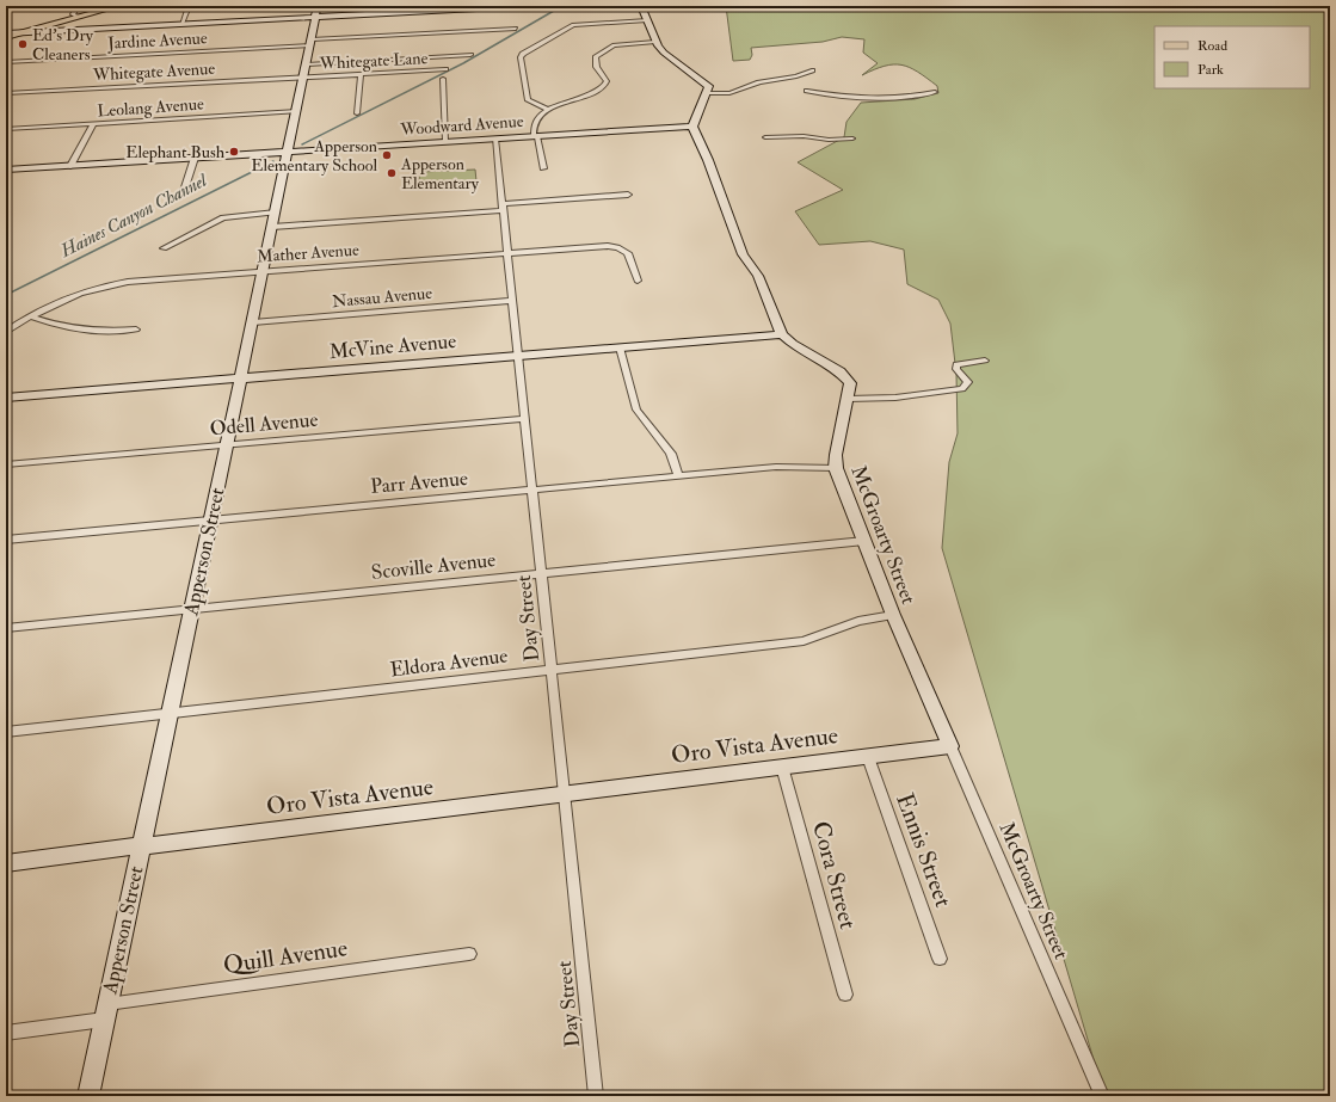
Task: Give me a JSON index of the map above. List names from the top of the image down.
{
  "streets": {
    "street": [
      "Jardine Avenue",
      "Whitegate Lane",
      "Whitegate Avenue",
      "Leolang Avenue",
      "Woodward Avenue",
      "Mather Avenue",
      "Nassau Avenue",
      "McVine Avenue",
      "Odell Avenue",
      "Parr Avenue",
      "McGroarty Street",
      "Apperson Street",
      "Scoville Avenue",
      "Day Street",
      "Eldora Avenue",
      "Oro Vista Avenue",
      "Ennis Street",
      "Cora Street",
      "Quill Avenue"
    ]
  },
  "crossings": [
    ["Jardine Avenue", "Apperson Street"],
    ["Whitegate Lane", "Whitegate Avenue"],
    ["Whitegate Lane", "Apperson Street"],
    ["Whitegate Avenue", "Apperson Street"],
    ["Leolang Avenue", "Apperson Street"],
    ["Woodward Avenue", "McGroarty Street"],
    ["Woodward Avenue", "Apperson Street"],
    ["Woodward Avenue", "Day Street"],
    ["Mather Avenue", "Apperson Street"],
    ["Mather Avenue", "Day Street"],
    ["Nassau Avenue", "Apperson Street"],
    ["Nassau Avenue", "Day Street"],
    ["McVine Avenue", "McGroarty Street"],
    ["McVine Avenue", "Apperson Street"],
    ["McVine Avenue", "Day Street"],
    ["Odell Avenue", "Apperson Street"],
    ["Odell Avenue", "Day Street"],
    ["Parr Avenue", "McGroarty Street"],
    ["Parr Avenue", "Apperson Street"],
    ["Parr Avenue", "Day Street"],
    ["McGroarty Street", "Scoville Avenue"],
    ["McGroarty Street", "Eldora Avenue"],
    ["McGroarty Street", "Oro Vista Avenue"],
    ["Apperson Street", "Scoville Avenue"],
    ["Apperson Street", "Eldora Avenue"],
    ["Apperson Street", "Oro Vista Avenue"],
    ["Apperson Street", "Quill Avenue"],
    ["Scoville Avenue", "Day Street"],
    ["Day Street", "Eldora Avenue"],
    ["Day Street", "Oro Vista Avenue"],
    ["Oro Vista Avenue", "Ennis Street"],
    ["Oro Vista Avenue", "Cora Street"]
  ],
  "water": ["Haines Canyon Channel"],
  "places": [
    "Ed’s Dry Cleaners",
    "Elephant Bush",
    "Apperson Elementary School",
    "Apperson Elementary"
  ],
  "legend": ["Road", "Park"]
}
